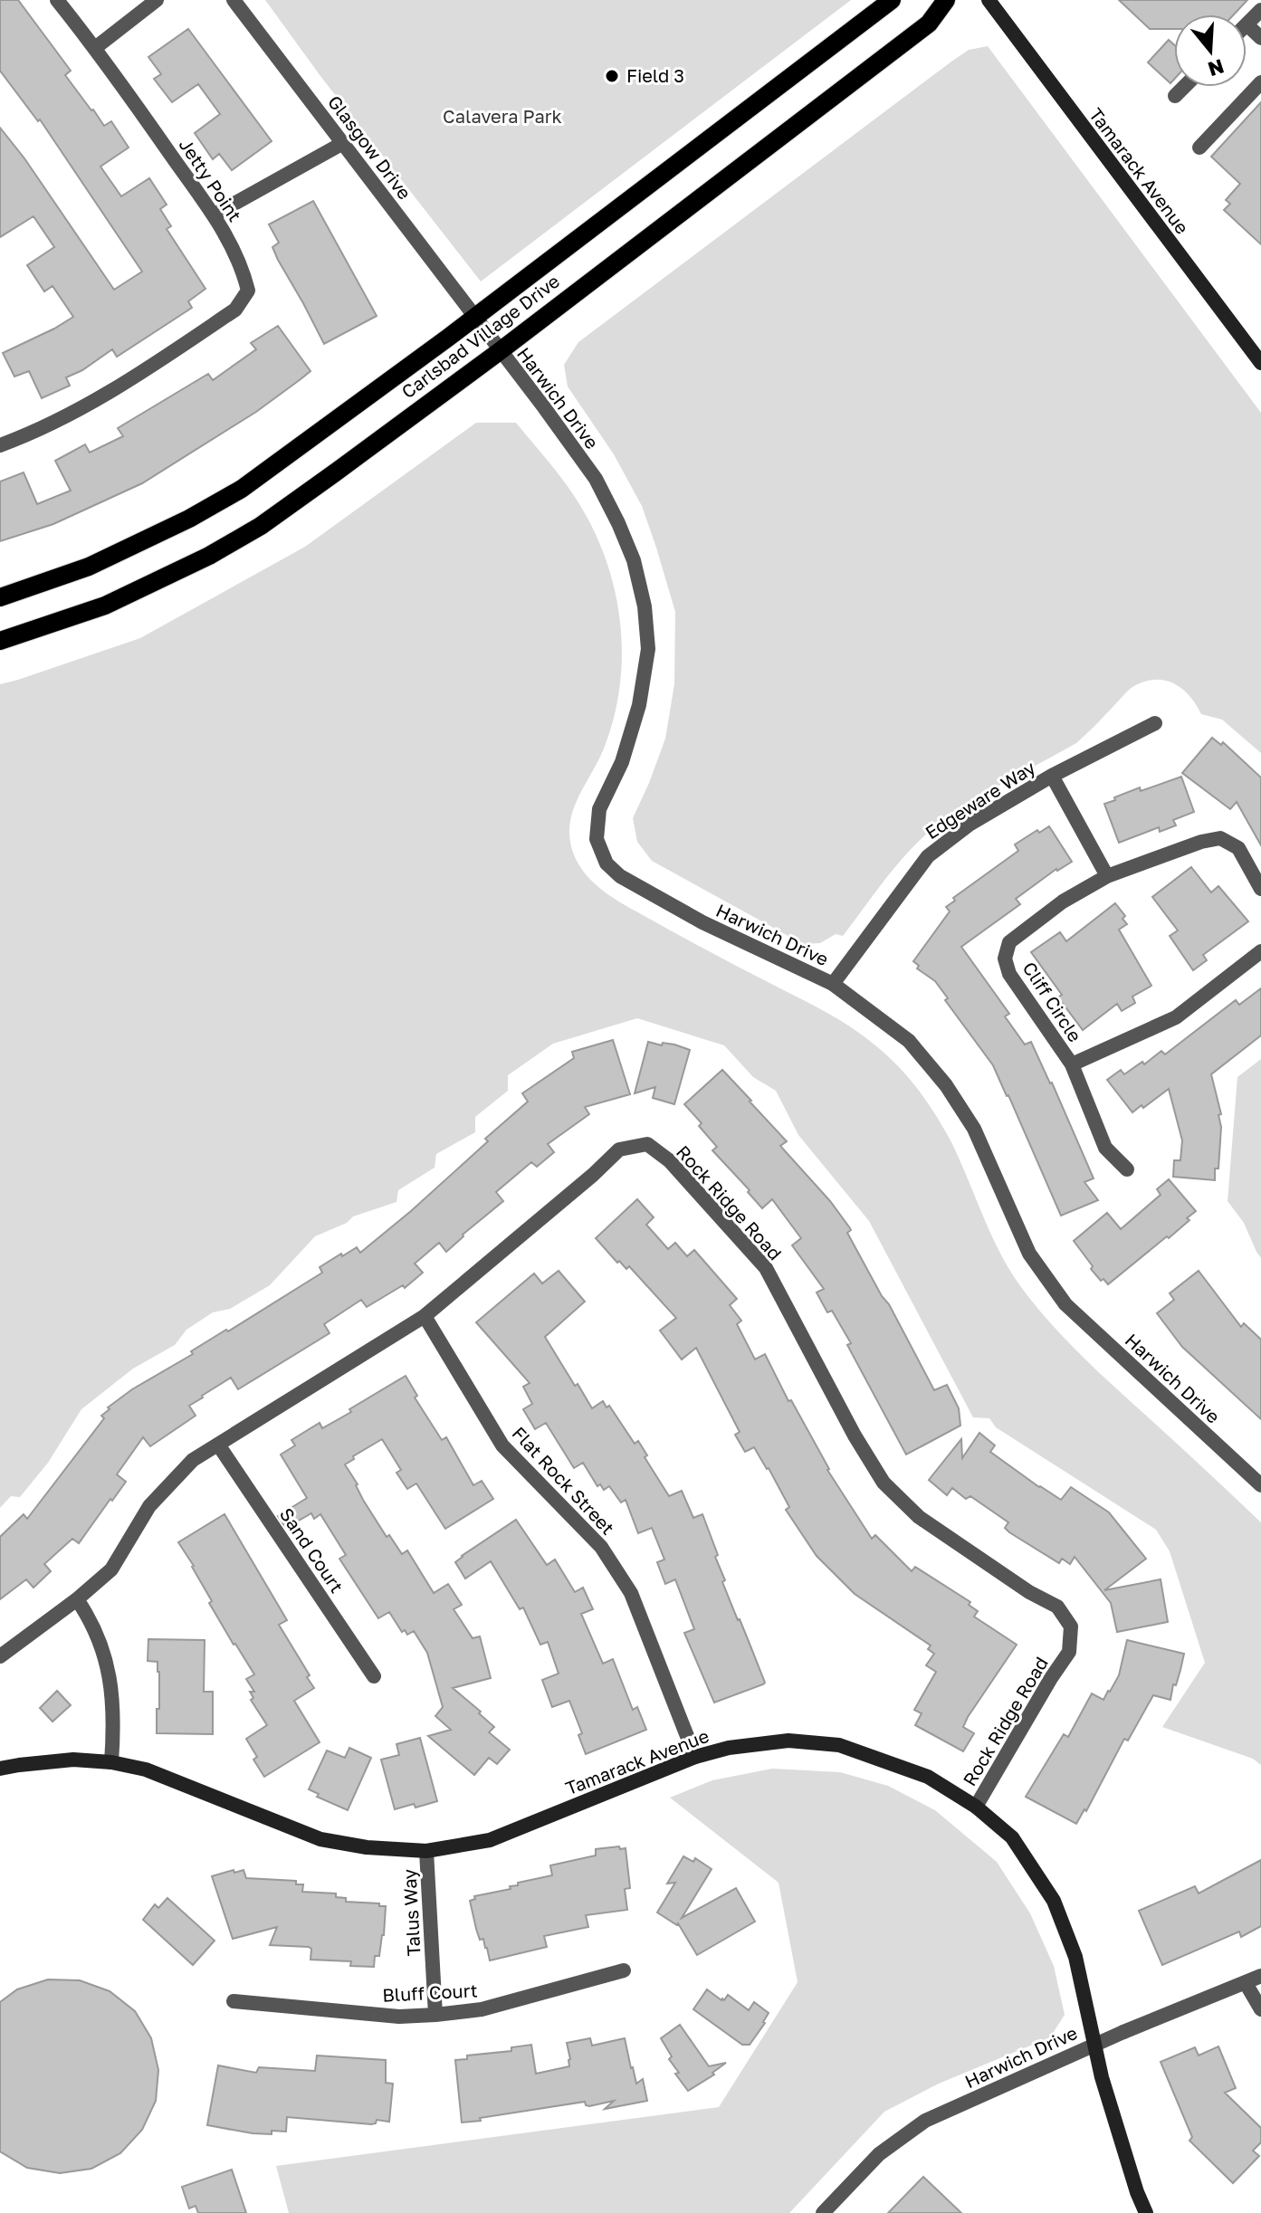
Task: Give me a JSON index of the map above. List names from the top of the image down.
{
  "streets": {
    "main road": ["Tamarack Avenue", "Carlsbad Village Drive"],
    "street": [
      "Glasgow Drive",
      "Jetty Point",
      "Harwich Drive",
      "Edgeware Way",
      "Cliff Circle",
      "Rock Ridge Road",
      "Flat Rock Street",
      "Sand Court",
      "Talus Way",
      "Bluff Court"
    ]
  },
  "crossings": [
    ["Glasgow Drive", "Carlsbad Village Drive"],
    ["Glasgow Drive", "Harwich Drive"],
    ["Tamarack Avenue", "Harwich Drive"],
    ["Tamarack Avenue", "Rock Ridge Road"],
    ["Tamarack Avenue", "Flat Rock Street"],
    ["Tamarack Avenue", "Talus Way"],
    ["Carlsbad Village Drive", "Harwich Drive"],
    ["Harwich Drive", "Edgeware Way"],
    ["Rock Ridge Road", "Flat Rock Street"],
    ["Rock Ridge Road", "Sand Court"],
    ["Talus Way", "Bluff Court"]
  ],
  "parks": ["Calavera Park"],
  "places": ["Field 3"],
  "north": "bottom"
}
